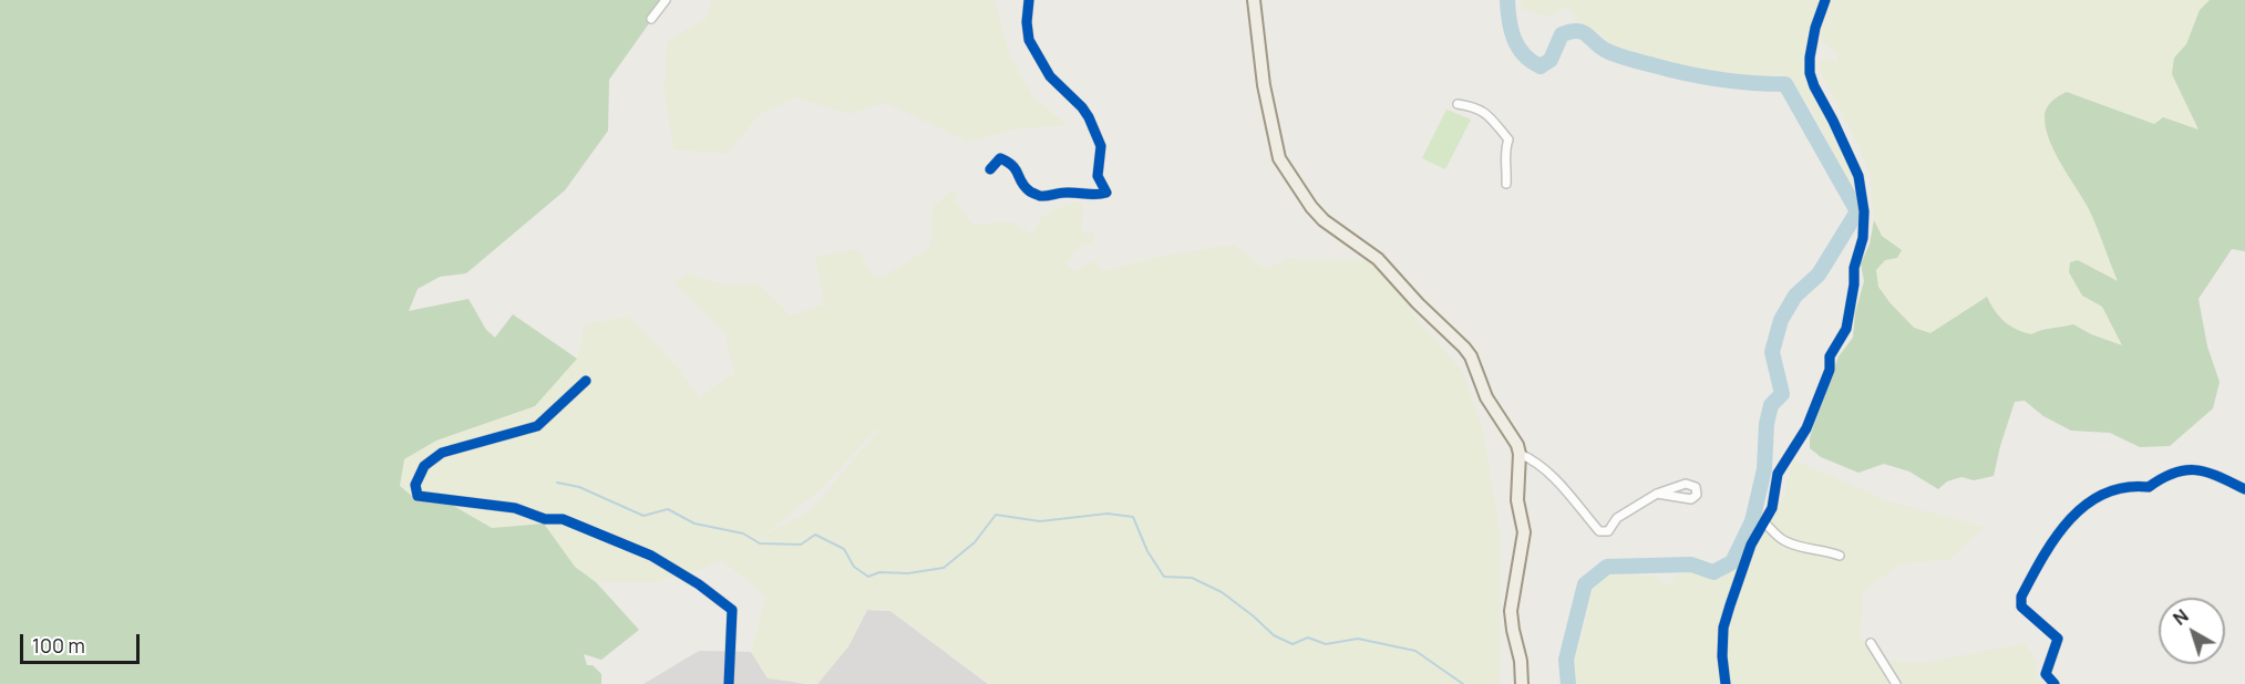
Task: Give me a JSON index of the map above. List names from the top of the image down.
{
  "scale_bar": "100 m",
  "north": "top left"
}
